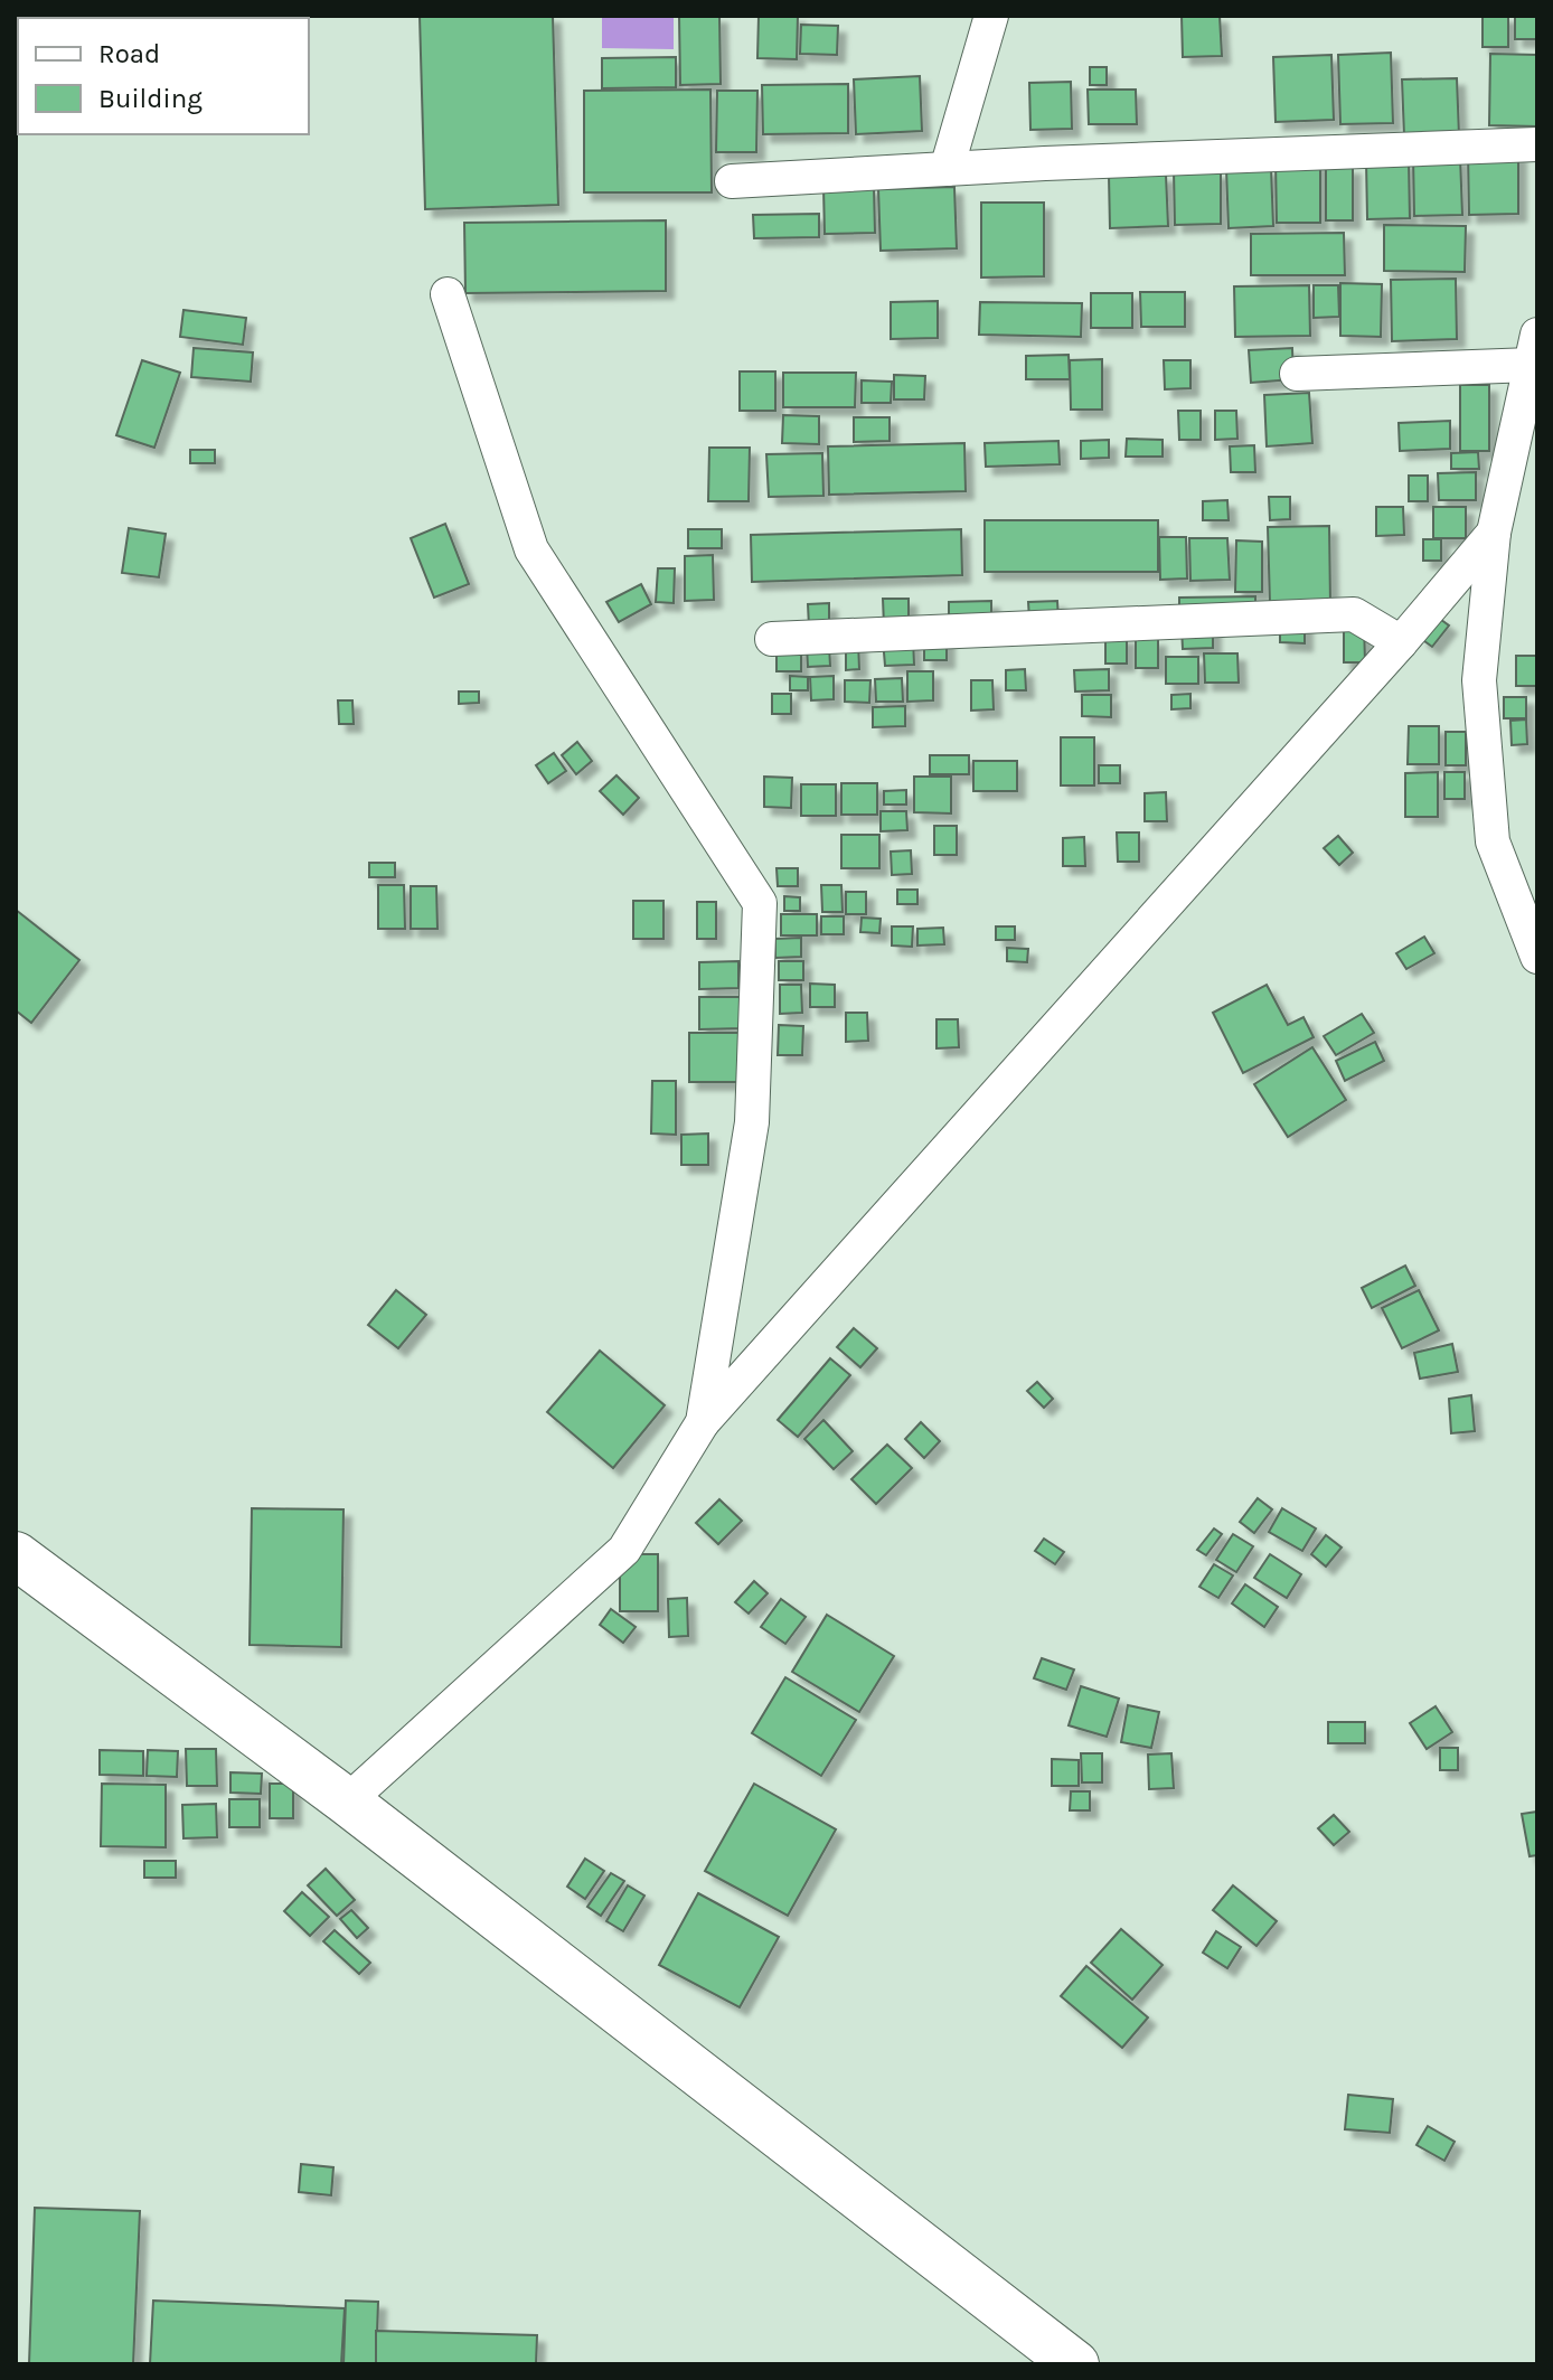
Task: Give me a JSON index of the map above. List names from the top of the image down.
{
  "legend": ["Road", "Building"]
}
